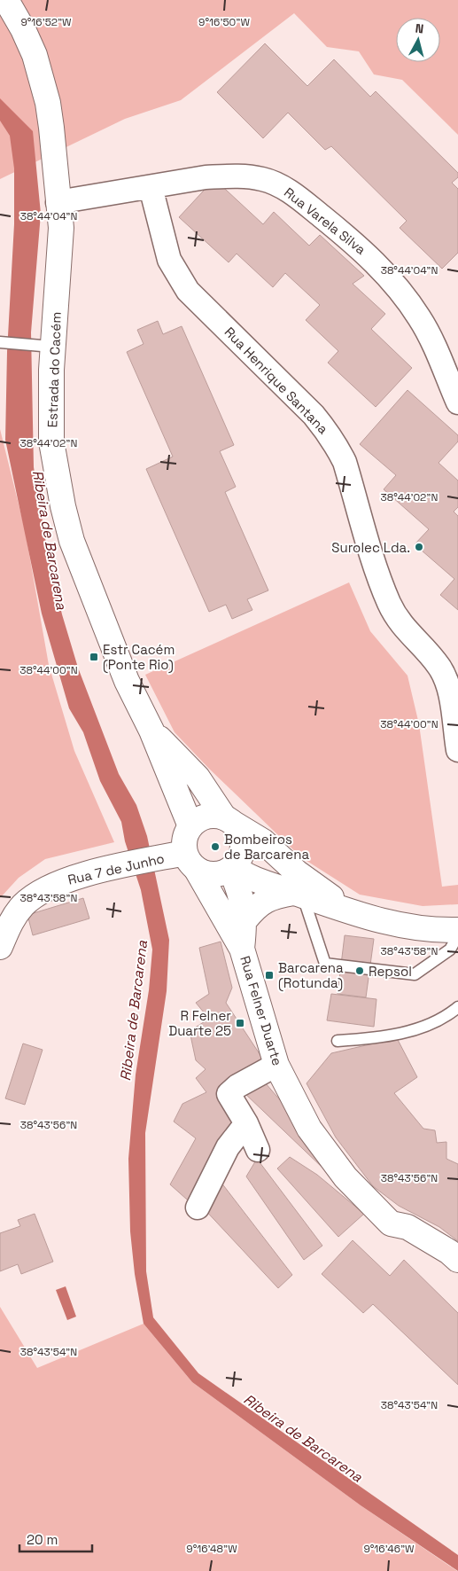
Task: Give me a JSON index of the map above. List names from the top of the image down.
{
  "streets": {
    "street": [
      "Rua Varela Silva",
      "Estrada do Cacém",
      "Rua Henrique Santana",
      "Rua 7 de Junho",
      "Rua Felner Duarte"
    ]
  },
  "crossings": [
    ["Rua Varela Silva", "Estrada do Cacém"],
    ["Rua Varela Silva", "Rua Henrique Santana"],
    ["Estrada do Cacém", "Rua 7 de Junho"],
    ["Estrada do Cacém", "Rua Felner Duarte"],
    ["Rua 7 de Junho", "Rua Felner Duarte"]
  ],
  "water": ["Ribeira de Barcarena"],
  "places": {
    "other": ["Surolec Lda.", "Bombeiros de Barcarena", "Repsol"],
    "transit": ["Estr Cacém (Ponte Rio)", "Barcarena (Rotunda)", "R Felner Duarte 25"]
  },
  "scale_bar": "20 m",
  "north": "top",
  "coordinates": [
    "9°16'52\"W",
    "9°16'50\"W",
    "38°44'04\"N",
    "38°44'02\"N",
    "38°44'00\"N",
    "38°43'58\"N",
    "38°43'56\"N",
    "38°43'54\"N",
    "9°16'48\"W",
    "9°16'46\"W"
  ]
}
